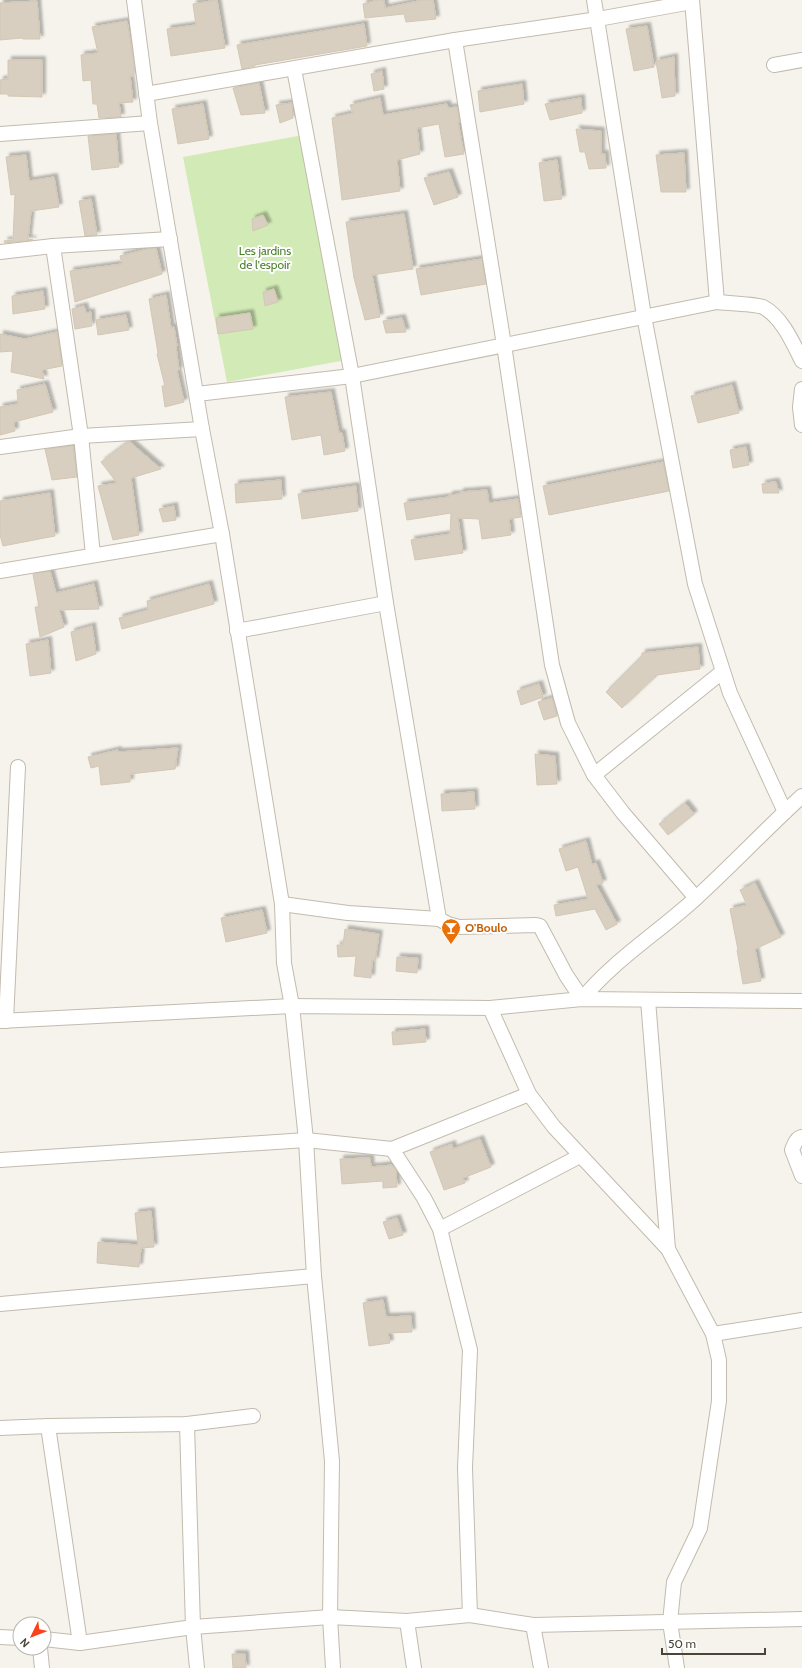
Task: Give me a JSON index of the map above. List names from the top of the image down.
{
  "parks": ["Les jardins de l'espoir"],
  "places": {
    "bar": ["O'Boulo"]
  },
  "scale_bar": "50 m",
  "north": "bottom left"
}
